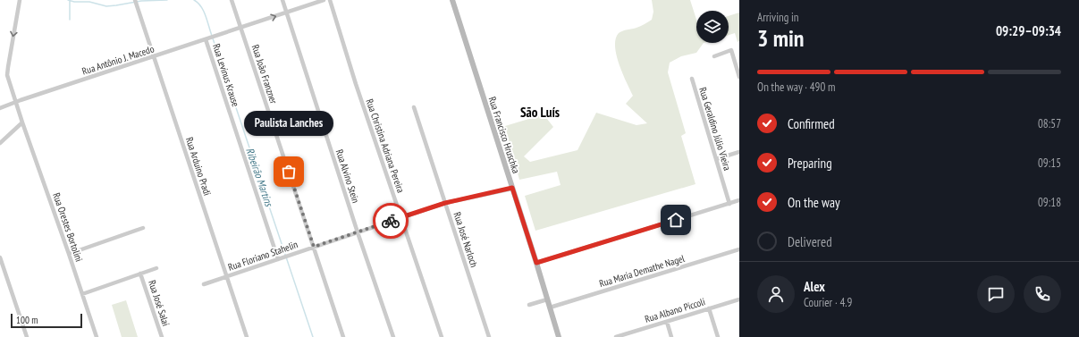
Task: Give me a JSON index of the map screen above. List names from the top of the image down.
{
  "streets": {
    "main road": ["Rua Francisco Hruschka"],
    "street": [
      "Rua Antônio J. Macedo",
      "Rua João Franzner",
      "Rua Levinus Krause",
      "Rua Geraldino Júlio Vieira",
      "Rua Christina Adriana Pereira",
      "Rua Arduino Pradi",
      "Rua Alvino Stein",
      "Rua Orestes Bortolini",
      "Rua José Narloch",
      "Rua Floriano Stahelin",
      "Rua Maria Demathe Nagel",
      "Rua José Salai",
      "Rua Albano Piccoli"
    ]
  },
  "crossings": [
    ["Rua Antônio J. Macedo", "Rua João Franzner"],
    ["Rua Antônio J. Macedo", "Rua Levinus Krause"],
    ["Rua Antônio J. Macedo", "Rua Arduino Pradi"],
    ["Rua Antônio J. Macedo", "Rua Alvino Stein"],
    ["Rua Antônio J. Macedo", "Rua Orestes Bortolini"],
    ["Rua João Franzner", "Rua Floriano Stahelin"],
    ["Rua Levinus Krause", "Rua Floriano Stahelin"],
    ["Rua Francisco Hruschka", "Rua Floriano Stahelin"],
    ["Rua Francisco Hruschka", "Rua Maria Demathe Nagel"],
    ["Rua Christina Adriana Pereira", "Rua Floriano Stahelin"],
    ["Rua Arduino Pradi", "Rua Floriano Stahelin"],
    ["Rua Alvino Stein", "Rua Floriano Stahelin"],
    ["Rua José Narloch", "Rua Floriano Stahelin"]
  ],
  "districts": ["São Luís"],
  "water": ["Ribeirão Martins"],
  "places": ["Paulista Lanches"],
  "scale_bar": "100 m",
  "page": {
    "heading": ["3 min", "Arriving in", "09:29–09:34"],
    "panel": ["Alex", "Courier · 4.9"],
    "bar": "On the way · 490 m",
    "list": [
      ["Confirmed", "08:57"],
      ["Preparing", "09:15"],
      ["On the way", "09:18"],
      "Delivered"
    ],
    "bubble": "Paulista Lanches",
    "scale": "100 m"
  }
}
